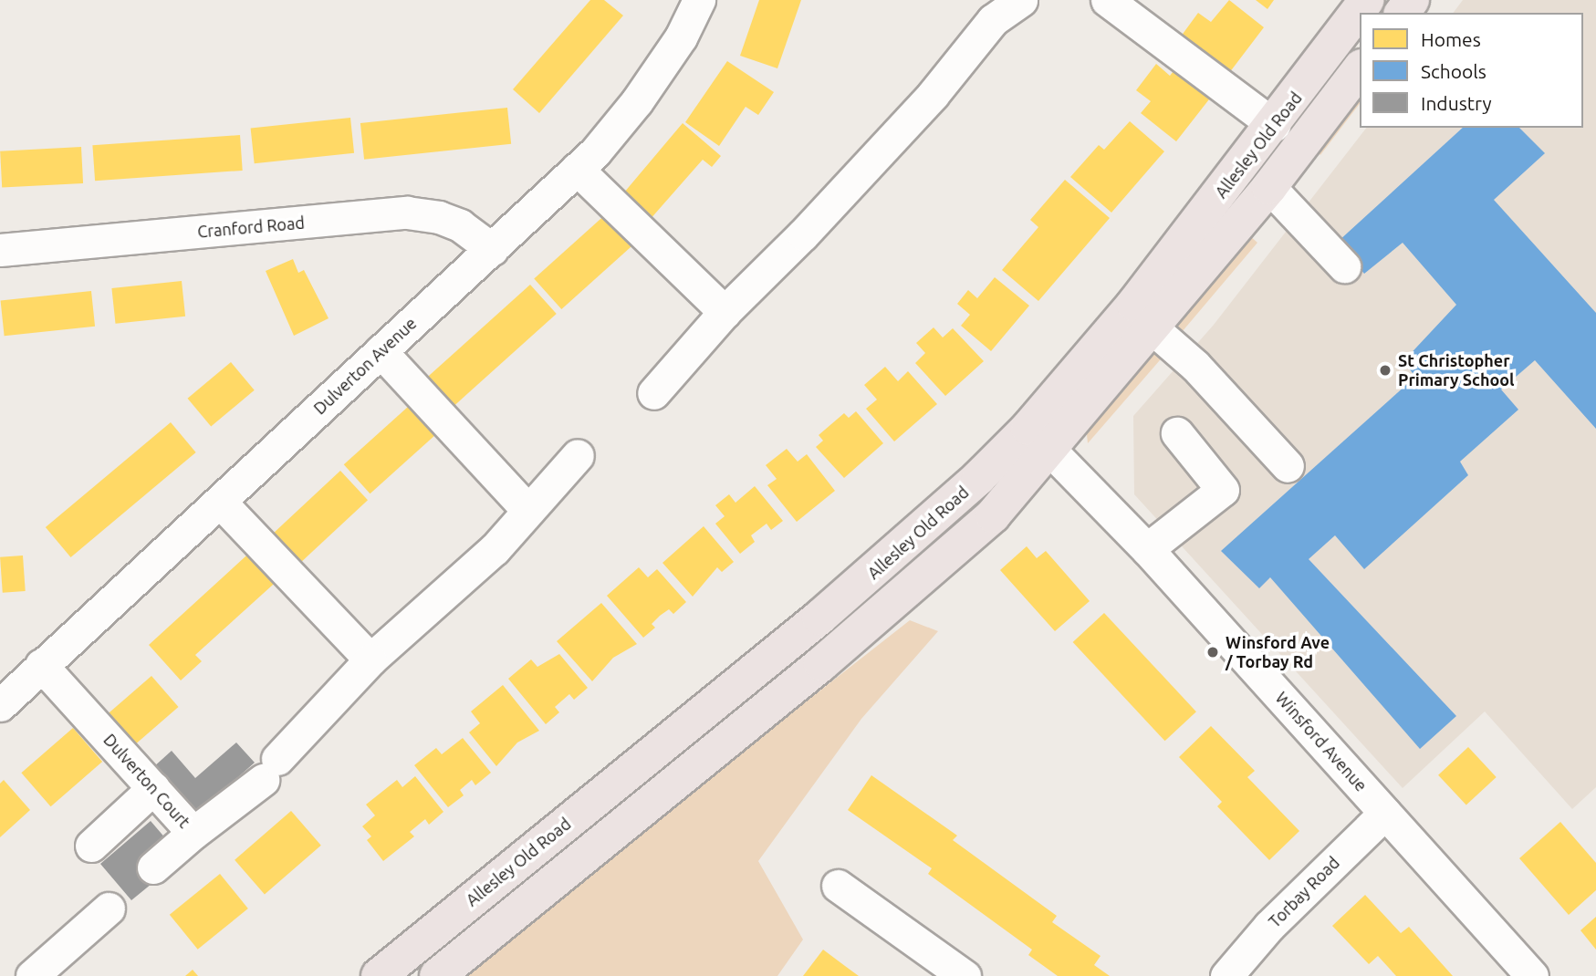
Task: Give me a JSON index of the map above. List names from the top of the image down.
{
  "streets": {
    "main road": ["Allesley Old Road"],
    "street": [
      "Cranford Road",
      "Dulverton Avenue",
      "Winsford Avenue",
      "Dulverton Court",
      "Torbay Road"
    ]
  },
  "crossings": [
    ["Allesley Old Road", "Winsford Avenue"],
    ["Cranford Road", "Dulverton Avenue"],
    ["Dulverton Avenue", "Dulverton Court"],
    ["Winsford Avenue", "Torbay Road"]
  ],
  "places": ["St Christopher Primary School", "Winsford Ave / Torbay Rd"],
  "legend": ["Homes", "Schools", "Industry"]
}
